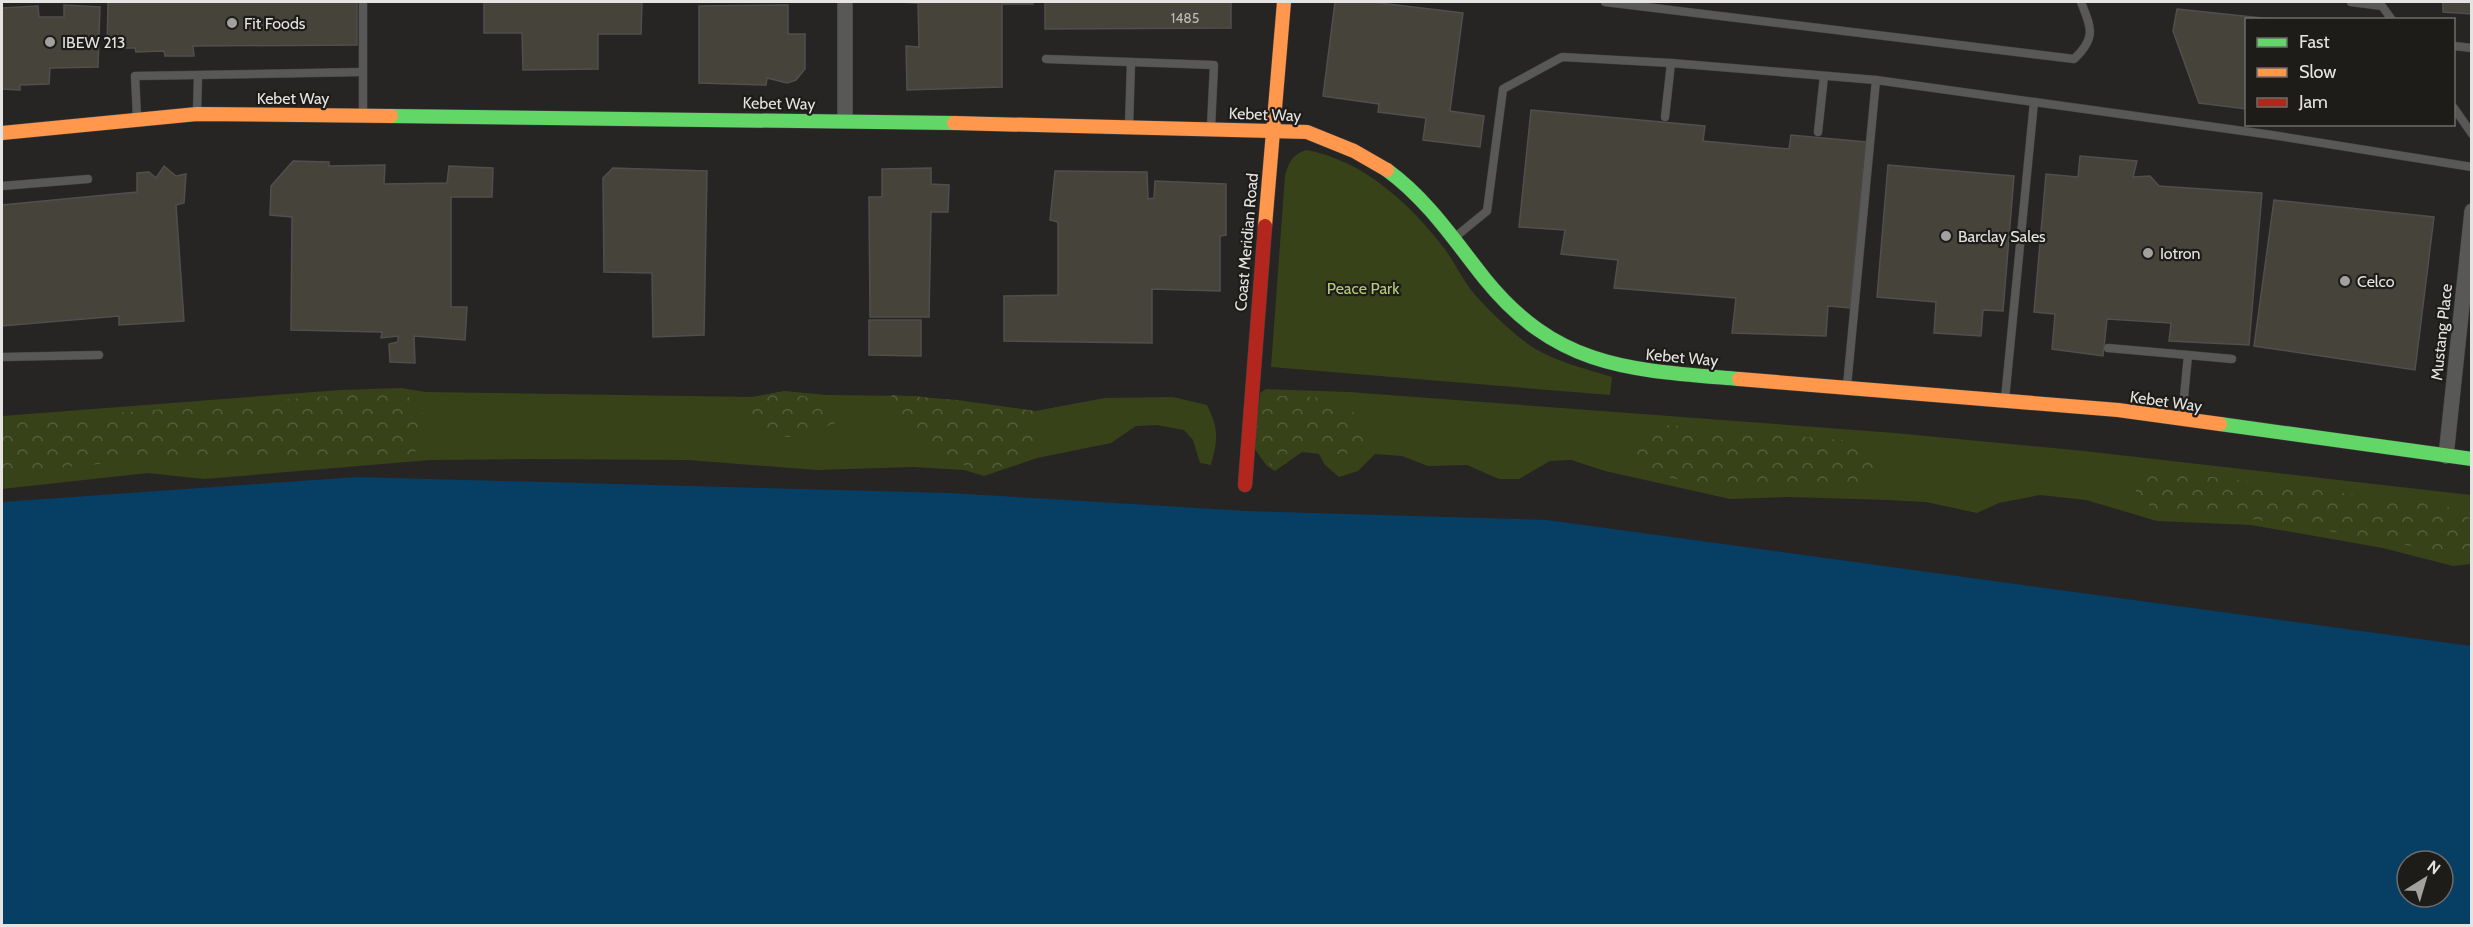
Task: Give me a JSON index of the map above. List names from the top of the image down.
{
  "streets": {
    "street": ["Kebet Way", "Coast Meridian Road", "Mustang Place"]
  },
  "crossings": [
    ["Kebet Way", "Coast Meridian Road"],
    ["Kebet Way", "Mustang Place"]
  ],
  "parks": ["Peace Park"],
  "places": [
    "Fit Foods",
    "IBEW 213",
    "Barclay Sales",
    "Iotron",
    "Celco"
  ],
  "house_numbers": ["1485"],
  "legend": ["Fast", "Slow", "Jam"],
  "north": "top right"
}
